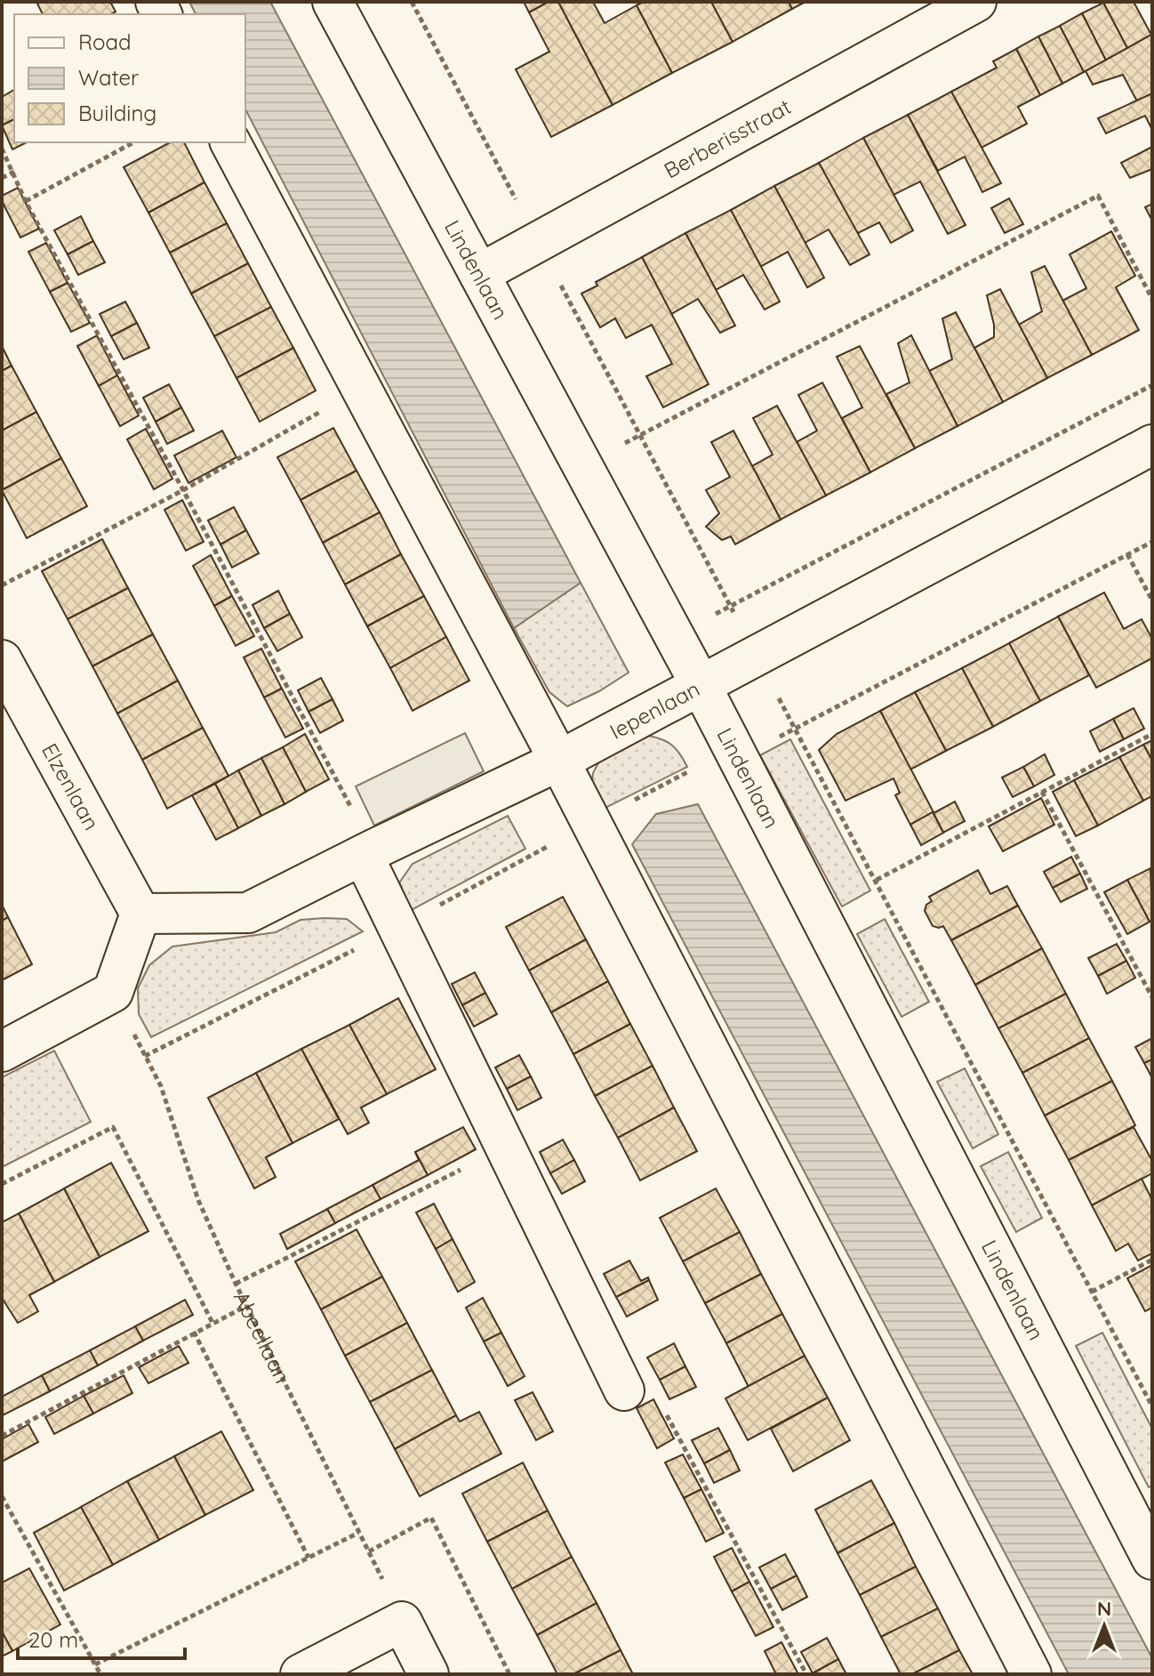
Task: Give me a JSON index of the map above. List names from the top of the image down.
{
  "streets": {
    "street": [
      "Berberisstraat",
      "Lindenlaan",
      "Iepenlaan",
      "Elzenlaan"
    ],
    "path": ["Abeellaan"]
  },
  "crossings": [
    ["Berberisstraat", "Lindenlaan"],
    ["Lindenlaan", "Iepenlaan"],
    ["Iepenlaan", "Elzenlaan"]
  ],
  "legend": ["Road", "Water", "Building"],
  "scale_bar": "20 m",
  "north": "top"
}
